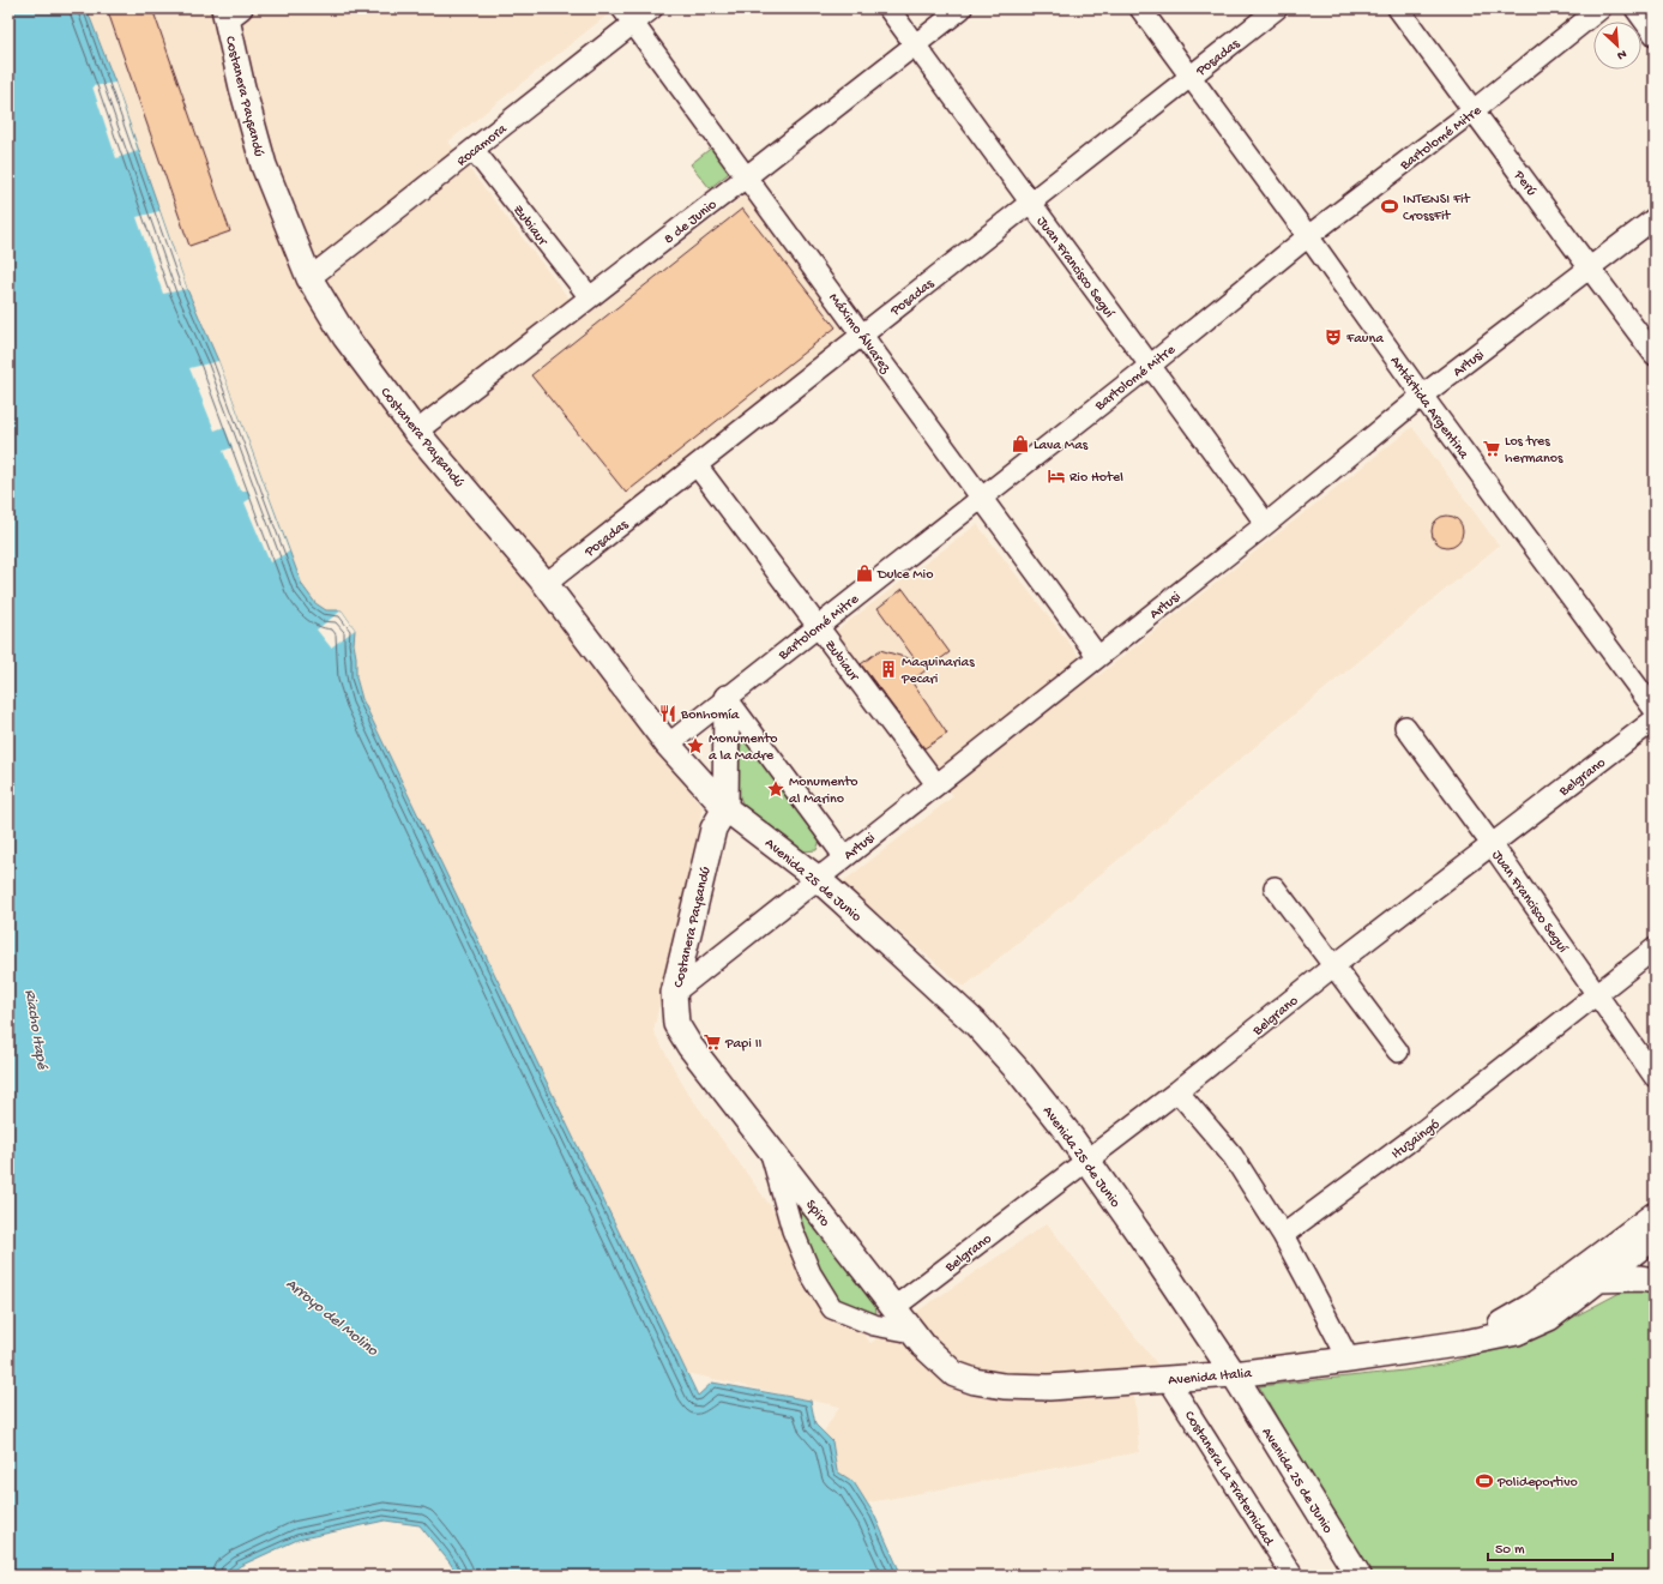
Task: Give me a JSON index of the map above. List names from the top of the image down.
{
  "streets": {
    "main road": [
      "Costanera Paysandú",
      "Avenida 25 de Junio",
      "Spiro",
      "Avenida Italia"
    ],
    "street": [
      "Posadas",
      "Bartolomé Mitre",
      "Rocamora",
      "Perú",
      "8 de Junio",
      "Zubiaur",
      "Juan Francisco Seguí",
      "Máximo Álvarez",
      "Artusi",
      "Antártida Argentina",
      "Belgrano",
      "Ituzaingó",
      "Costanera La Fraternidad"
    ]
  },
  "crossings": [
    ["Posadas", "Costanera Paysandú"],
    ["Posadas", "Zubiaur"],
    ["Posadas", "Juan Francisco Seguí"],
    ["Posadas", "Máximo Álvarez"],
    ["Posadas", "Antártida Argentina"],
    ["Costanera Paysandú", "Bartolomé Mitre"],
    ["Costanera Paysandú", "Rocamora"],
    ["Costanera Paysandú", "8 de Junio"],
    ["Costanera Paysandú", "Artusi"],
    ["Costanera Paysandú", "Avenida 25 de Junio"],
    ["Costanera Paysandú", "Spiro"],
    ["Bartolomé Mitre", "Perú"],
    ["Bartolomé Mitre", "Zubiaur"],
    ["Bartolomé Mitre", "Juan Francisco Seguí"],
    ["Bartolomé Mitre", "Máximo Álvarez"],
    ["Bartolomé Mitre", "Antártida Argentina"],
    ["Rocamora", "Zubiaur"],
    ["Rocamora", "Máximo Álvarez"],
    ["Perú", "Artusi"],
    ["8 de Junio", "Zubiaur"],
    ["8 de Junio", "Juan Francisco Seguí"],
    ["8 de Junio", "Máximo Álvarez"],
    ["Zubiaur", "Artusi"],
    ["Juan Francisco Seguí", "Artusi"],
    ["Juan Francisco Seguí", "Belgrano"],
    ["Juan Francisco Seguí", "Ituzaingó"],
    ["Máximo Álvarez", "Artusi"],
    ["Artusi", "Antártida Argentina"],
    ["Artusi", "Avenida 25 de Junio"],
    ["Belgrano", "Avenida 25 de Junio"],
    ["Belgrano", "Spiro"],
    ["Avenida 25 de Junio", "Avenida Italia"],
    ["Spiro", "Avenida Italia"],
    ["Avenida Italia", "Costanera La Fraternidad"]
  ],
  "water": ["Riacho Itapé", "Arroyo del Molino"],
  "places": {
    "sports": ["INTENSI Fit CrossFit", "Polideportivo"],
    "theatre": ["Fauna"],
    "shop": ["Lava Mas", "Dulce Mio"],
    "supermarket": ["Los tres hermanos", "Papi II"],
    "hotel": ["Rio Hotel"],
    "building": ["Maquinarias Pecari"],
    "restaurant": ["Bonhomía"],
    "place": ["Monumento a la Madre", "Monumento al Marino"]
  },
  "scale_bar": "50 m",
  "north": "bottom right"
}
